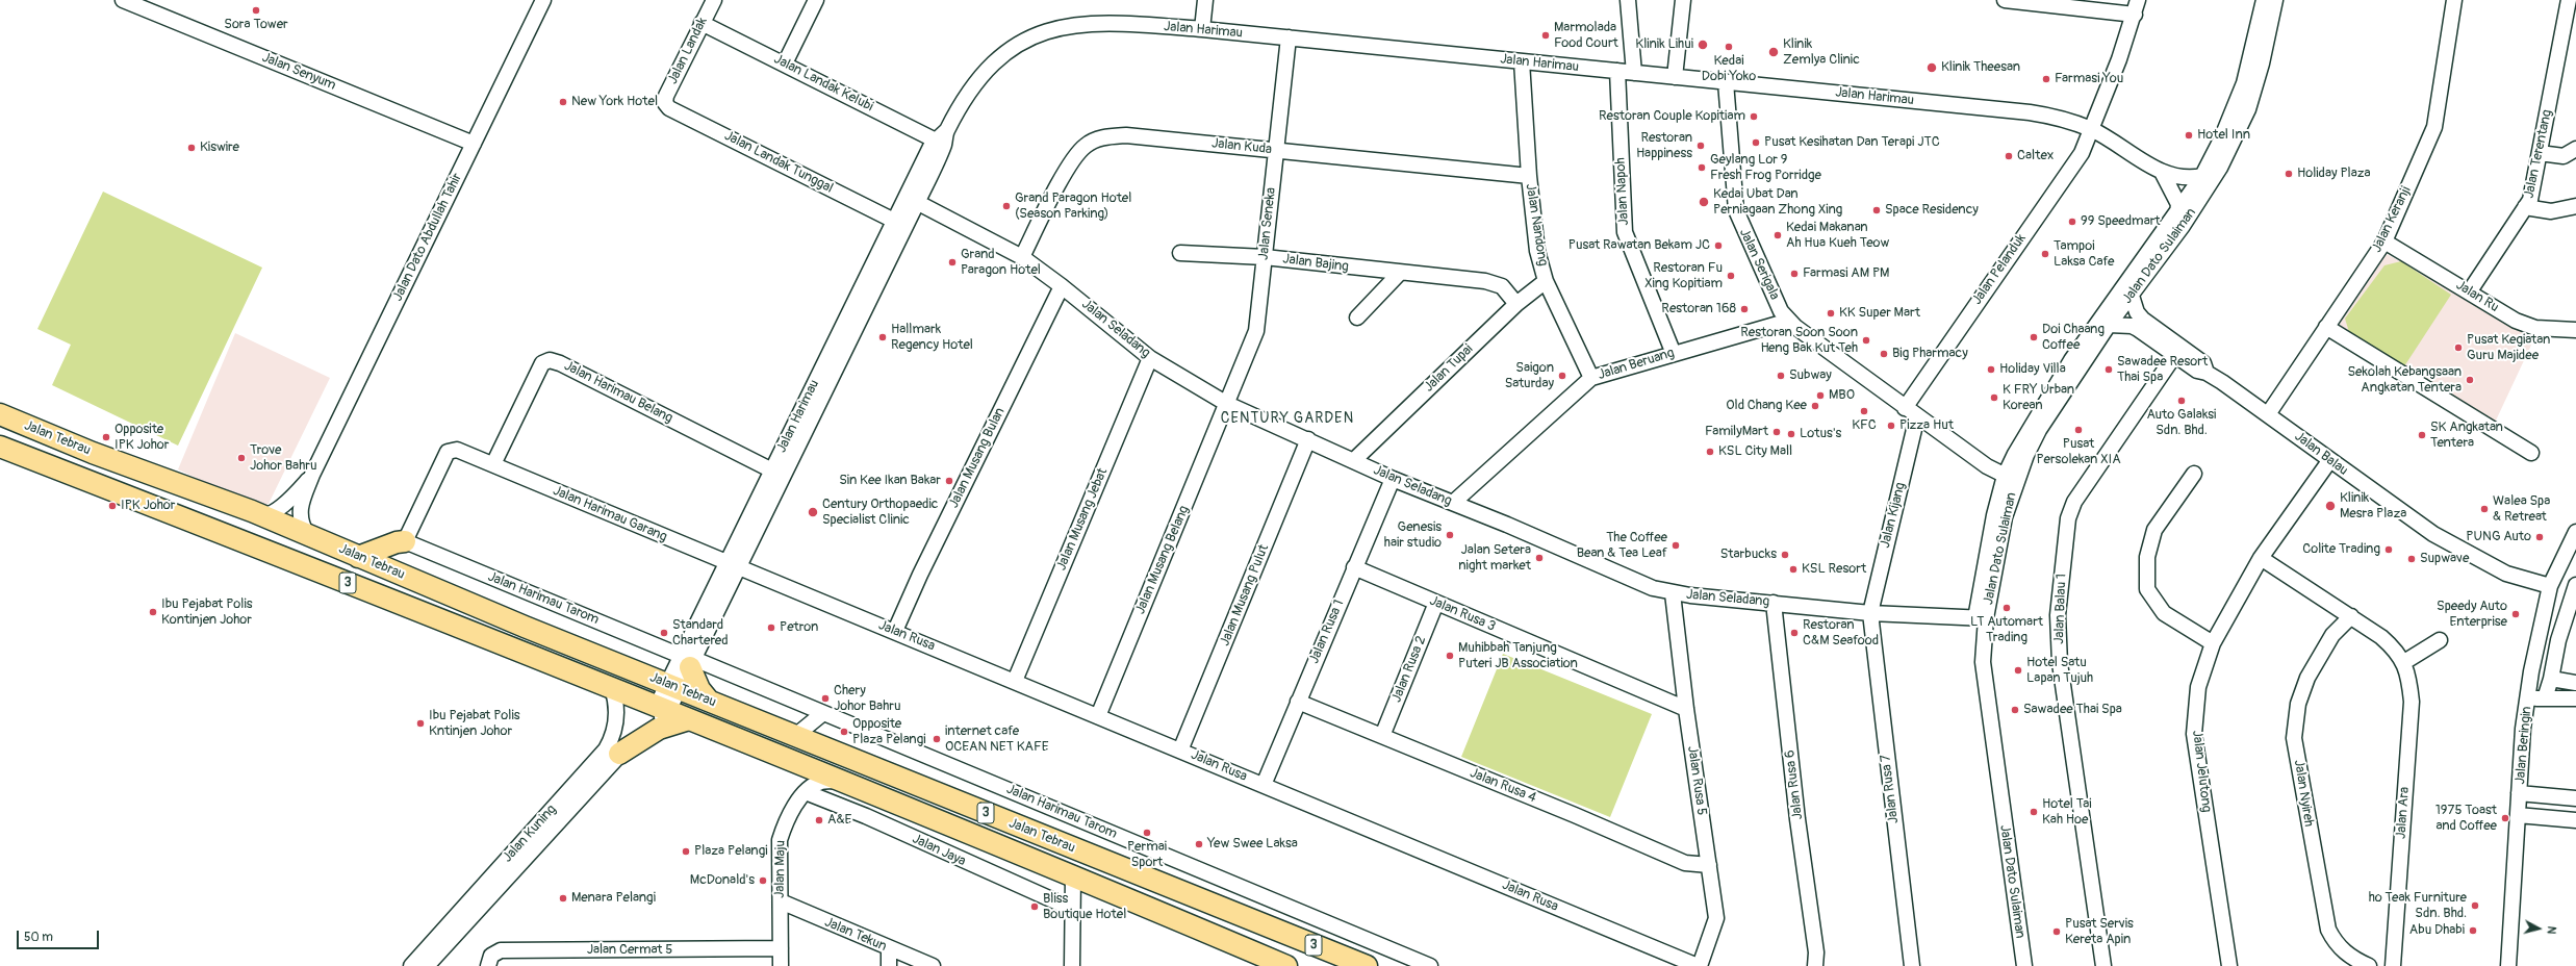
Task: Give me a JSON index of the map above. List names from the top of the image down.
{
  "streets": {
    "highway": ["Jalan Tebrau", "3"],
    "street": [
      "Jalan Harimau",
      "Jalan Landak",
      "Jalan Senyum",
      "Jalan Landak Kelubi",
      "Jalan Kuda",
      "Jalan Terentang",
      "Jalan Landak Tunggal",
      "Jalan Napoh",
      "Jalan Keranji",
      "Jalan Seneka",
      "Jalan Nandong",
      "Jalan Dato Abdullah Tahir",
      "Jalan Dato Sulaiman",
      "Jalan Bajing",
      "Jalan Serigala",
      "Jalan Pelanduk",
      "Jalan Ru",
      "Jalan Seladang",
      "Jalan Beruang",
      "Jalan Tupai",
      "Jalan Harimau Belang",
      "Jalan Balau",
      "Jalan Musang Bulan",
      "Jalan Harimau Garang",
      "Jalan Kijang",
      "Jalan Musang Jebat",
      "Jalan Musang Belang",
      "Jalan Musang Pulut",
      "Jalan Harimau Tarom",
      "Jalan Balau 1",
      "Jalan Rusa 3",
      "Jalan Rusa 1",
      "Jalan Rusa",
      "Jalan Rusa 2",
      "Jalan Beringin",
      "Jalan Jelutong",
      "Jalan Rusa 5",
      "Jalan Rusa 6",
      "Jalan Rusa 4",
      "Jalan Rusa 7",
      "Jalan Nyireh",
      "Jalan Ara",
      "Jalan Kuning",
      "Jalan Jaya",
      "Jalan Maju",
      "Jalan Tekun",
      "Jalan Cermat 5"
    ]
  },
  "crossings": [
    ["Jalan Harimau", "Jalan Landak Kelubi"],
    ["Jalan Harimau", "Jalan Landak Tunggal"],
    ["Jalan Harimau", "Jalan Napoh"],
    ["Jalan Harimau", "Jalan Seneka"],
    ["Jalan Harimau", "Jalan Nandong"],
    ["Jalan Harimau", "Jalan Dato Sulaiman"],
    ["Jalan Harimau", "Jalan Serigala"],
    ["Jalan Harimau", "Jalan Pelanduk"],
    ["Jalan Harimau", "Jalan Seladang"],
    ["Jalan Harimau", "Jalan Harimau Belang"],
    ["Jalan Harimau", "Jalan Tebrau"],
    ["Jalan Harimau", "Jalan Harimau Garang"],
    ["Jalan Harimau", "Jalan Harimau Tarom"],
    ["Jalan Harimau", "Jalan Rusa"],
    ["Jalan Harimau", "Jalan Kuning"],
    ["Jalan Landak", "Jalan Landak Kelubi"],
    ["Jalan Landak", "Jalan Landak Tunggal"],
    ["Jalan Senyum", "Jalan Dato Abdullah Tahir"],
    ["Jalan Kuda", "Jalan Seneka"],
    ["Jalan Kuda", "Jalan Nandong"],
    ["Jalan Kuda", "Jalan Seladang"],
    ["Jalan Terentang", "Jalan Ru"],
    ["Jalan Napoh", "Jalan Beruang"],
    ["Jalan Keranji", "Jalan Ru"],
    ["Jalan Keranji", "Jalan Balau"],
    ["Jalan Seneka", "Jalan Bajing"],
    ["Jalan Seneka", "Jalan Seladang"],
    ["Jalan Seneka", "Jalan Musang Belang"],
    ["Jalan Nandong", "Jalan Beruang"],
    ["Jalan Nandong", "Jalan Tupai"],
    ["Jalan Dato Abdullah Tahir", "Jalan Tebrau"],
    ["Jalan Dato Sulaiman", "Jalan Seladang"],
    ["Jalan Dato Sulaiman", "Jalan Balau"],
    ["Jalan Bajing", "Jalan Tupai"],
    ["Jalan Serigala", "Jalan Pelanduk"],
    ["Jalan Serigala", "Jalan Beruang"],
    ["Jalan Seladang", "Jalan Beruang"],
    ["Jalan Seladang", "Jalan Tupai"],
    ["Jalan Seladang", "Jalan Musang Bulan"],
    ["Jalan Seladang", "Jalan Kijang"],
    ["Jalan Seladang", "Jalan Musang Jebat"],
    ["Jalan Seladang", "Jalan Musang Belang"],
    ["Jalan Seladang", "Jalan Musang Pulut"],
    ["Jalan Seladang", "Jalan Rusa 1"],
    ["Jalan Seladang", "Jalan Rusa 5"],
    ["Jalan Seladang", "Jalan Rusa 6"],
    ["Jalan Seladang", "Jalan Rusa 7"],
    ["Jalan Harimau Belang", "Jalan Harimau Garang"],
    ["Jalan Tebrau", "Jalan Kuning"],
    ["Jalan Tebrau", "Jalan Maju"],
    ["Jalan Balau", "Jalan Balau 1"],
    ["Jalan Balau", "Jalan Beringin"],
    ["Jalan Balau", "Jalan Jelutong"],
    ["Jalan Musang Bulan", "Jalan Rusa"],
    ["Jalan Harimau Garang", "Jalan Harimau Tarom"],
    ["Jalan Harimau Garang", "Jalan Rusa"],
    ["Jalan Kijang", "Jalan Rusa 7"],
    ["Jalan Musang Jebat", "Jalan Rusa"],
    ["Jalan Musang Belang", "Jalan Rusa"],
    ["Jalan Musang Pulut", "Jalan Rusa"],
    ["Jalan Rusa 3", "Jalan Rusa 1"],
    ["Jalan Rusa 3", "Jalan Rusa 2"],
    ["Jalan Rusa 3", "Jalan Rusa 5"],
    ["Jalan Rusa 1", "Jalan Rusa"],
    ["Jalan Rusa 1", "Jalan Rusa 4"],
    ["Jalan Rusa", "Jalan Rusa 5"],
    ["Jalan Rusa 2", "Jalan Rusa 4"],
    ["Jalan Jelutong", "Jalan Ara"],
    ["Jalan Rusa 5", "Jalan Rusa 4"],
    ["Jalan Nyireh", "Jalan Ara"],
    ["Jalan Jaya", "Jalan Maju"],
    ["Jalan Maju", "Jalan Tekun"],
    ["Jalan Maju", "Jalan Cermat 5"]
  ],
  "districts": ["CENTURY GARDEN"],
  "places": [
    "Sora Tower",
    "Marmolada Food Court",
    "Klinik Lihui",
    "Kedai Dobi Yoko",
    "Klinik Zemlya Clinic",
    "Klinik Theesan",
    "Farmasi You",
    "New York Hotel",
    "Restoran Couple Kopitiam",
    "Hotel Inn",
    "Pusat Kesihatan Dan Terapi JTC",
    "Restoran Happiness",
    "Kiswire",
    "Caltex",
    "Geylang Lor 9 Fresh Frog Porridge",
    "Holiday Plaza",
    "Kedai Ubat Dan Perniagaan Zhong Xing",
    "Grand Paragon Hotel (Season Parking)",
    "Space Residency",
    "99 Speedmart",
    "Kedai Makanan Ah Hua Kueh Teow",
    "Pusat Rawatan Bekam JC",
    "Tampoi Laksa Cafe",
    "Grand Paragon Hotel",
    "Farmasi AM PM",
    "Restoran Fu Xing Kopitiam",
    "Restoran 168",
    "KK Super Mart",
    "Hallmark Regency Hotel",
    "Doi Chaang Coffee",
    "Restoran Soon Soon Heng Bak Kut Teh",
    "Pusat Kegiatan Guru Majidee",
    "Big Pharmacy",
    "Holiday Villa",
    "Sawadee Resort Thai Spa",
    "Saigon Saturday",
    "Subway",
    "Sekolah Kebangsaan Angkatan Tentera",
    "MBO",
    "K FRY Urban Korean",
    "Auto Galaksi Sdn. Bhd.",
    "Old Chang Kee",
    "KFC",
    "Pizza Hut",
    "Pusat Persolekan XIA",
    "FamilyMart",
    "Lotus's",
    "SK Angkatan Tentera",
    "Opposite IPK Johor",
    "KSL City Mall",
    "Trove Johor Bahru",
    "Sin Kee Ikan Bakar",
    "IPK Johor",
    "Klinik Mesra Plaza",
    "Walea Spa & Retreat",
    "Century Orthopaedic Specialist Clinic",
    "Genesis hair studio",
    "PUNG Auto",
    "The Coffee Bean & Tea Leaf",
    "Colite Trading",
    "Starbucks",
    "Jalan Setera night market",
    "Supwave",
    "KSL Resort",
    "LT Automart Trading",
    "Ibu Pejabat Polis Kontinjen Johor",
    "Speedy Auto Enterprise",
    "Petron",
    "Standard Chartered",
    "Restoran C&M Seafood",
    "Muhibbah Tanjung Puteri JB Association",
    "Hotel Satu Lapan Tujuh",
    "Chery Johor Bahru",
    "Sawadee Thai Spa",
    "Ibu Pejabat Polis Kntinjen Johor",
    "Opposite Plaza Pelangi",
    "internet cafe OCEAN NET KAFE",
    "Hotel Tai Kah Hoe",
    "1975 Toast and Coffee",
    "A&E",
    "Permai Sport",
    "Yew Swee Laksa",
    "Plaza Pelangi",
    "McDonald's",
    "Menara Pelangi",
    "ho Teak Furniture Sdn. Bhd.",
    "Bliss Boutique Hotel",
    "Abu Dhabi",
    "Pusat Servis Kereta Apin"
  ],
  "scale_bar": "50 m",
  "north": "right"
}
